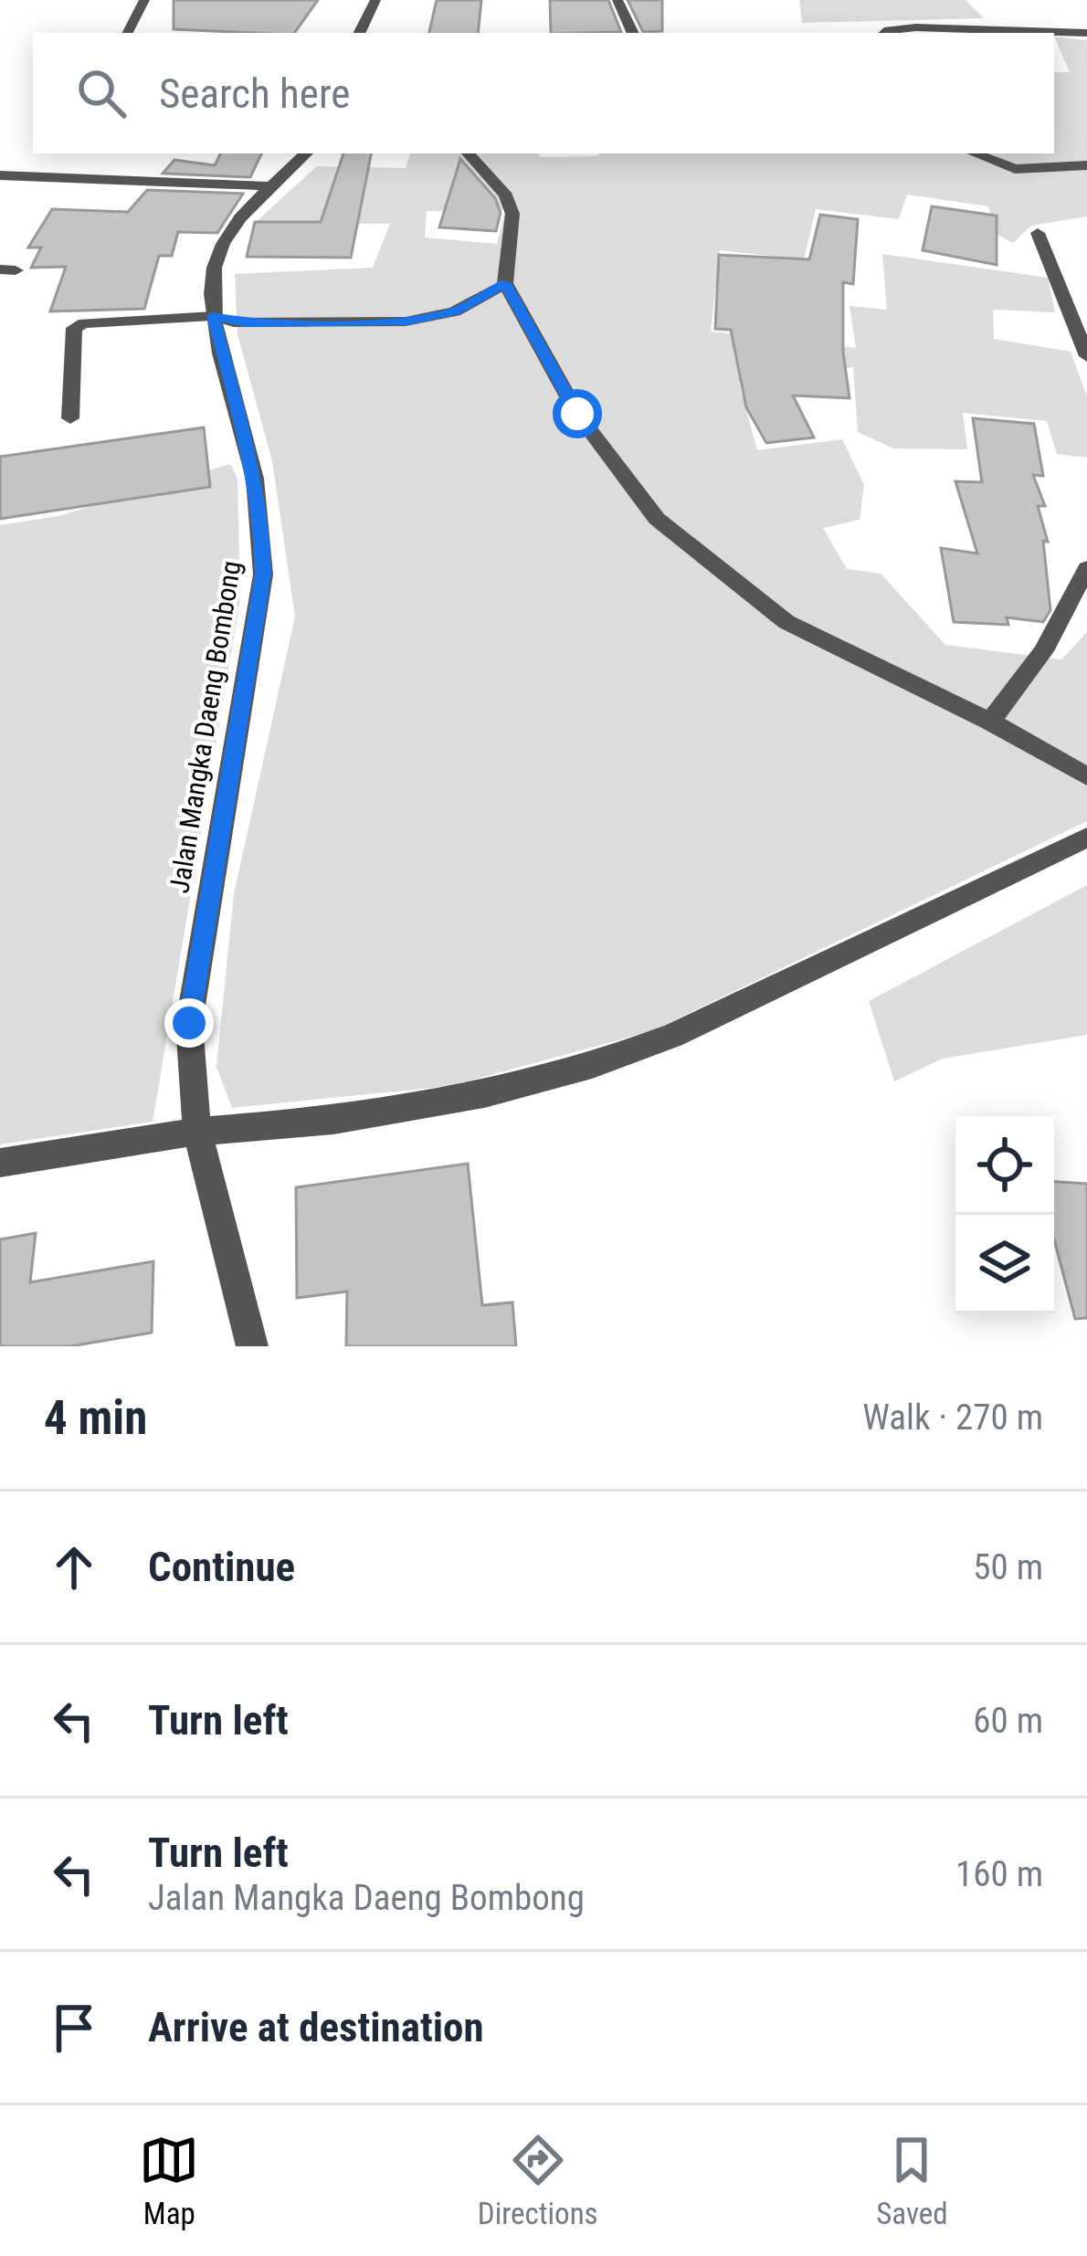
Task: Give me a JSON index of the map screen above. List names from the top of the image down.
{
  "streets": {
    "street": ["Jalan Mangka Daeng Bombong"]
  },
  "page": {
    "search": "Search here",
    "heading": ["4 min", "Walk · 270 m"],
    "list": [
      ["Continue", "50 m"],
      ["Turn left", "60 m"],
      ["Turn left", "Jalan Mangka Daeng Bombong", "160 m"],
      "Arrive at destination"
    ],
    "nav": ["Map", "Directions", "Saved"]
  }
}
